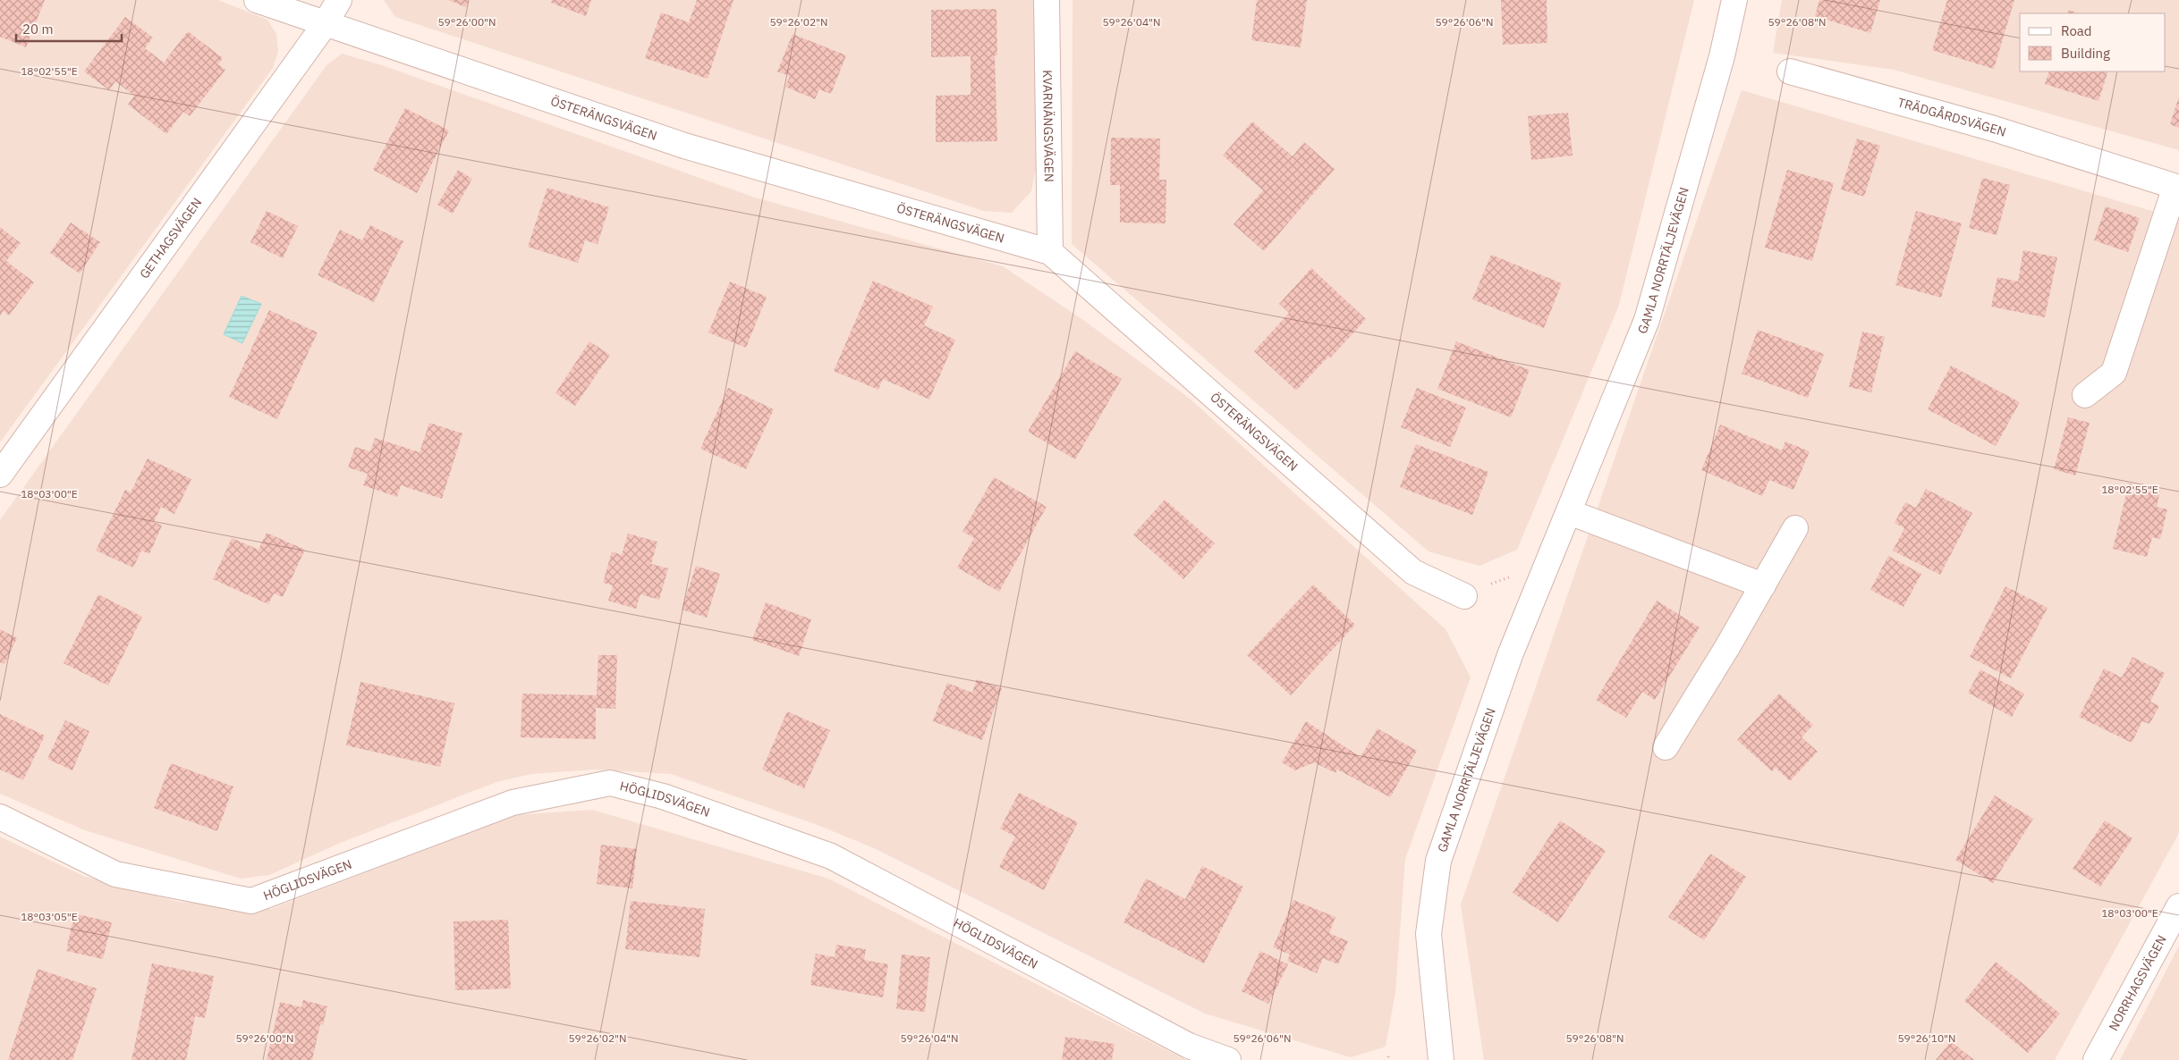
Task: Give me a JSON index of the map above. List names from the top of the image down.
{
  "streets": {
    "street": [
      "TRÄDGÅRDSVÄGEN",
      "ÖSTERÄNGSVÄGEN",
      "KVARNÄNGSVÄGEN",
      "GETHAGSVÄGEN",
      "GAMLA NORRTÄLJEVÄGEN",
      "HÖGLIDSVÄGEN",
      "NORRHAGSVÄGEN"
    ]
  },
  "crossings": [
    ["ÖSTERÄNGSVÄGEN", "KVARNÄNGSVÄGEN"],
    ["ÖSTERÄNGSVÄGEN", "GETHAGSVÄGEN"]
  ],
  "legend": ["Road", "Building"],
  "scale_bar": "20 m",
  "coordinates": [
    "59°26'00\"N",
    "59°26'02\"N",
    "59°26'04\"N",
    "59°26'06\"N",
    "59°26'08\"N",
    "18°02'55\"E",
    "18°03'00\"E",
    "18°03'05\"E",
    "59°26'10\"N"
  ]
}
